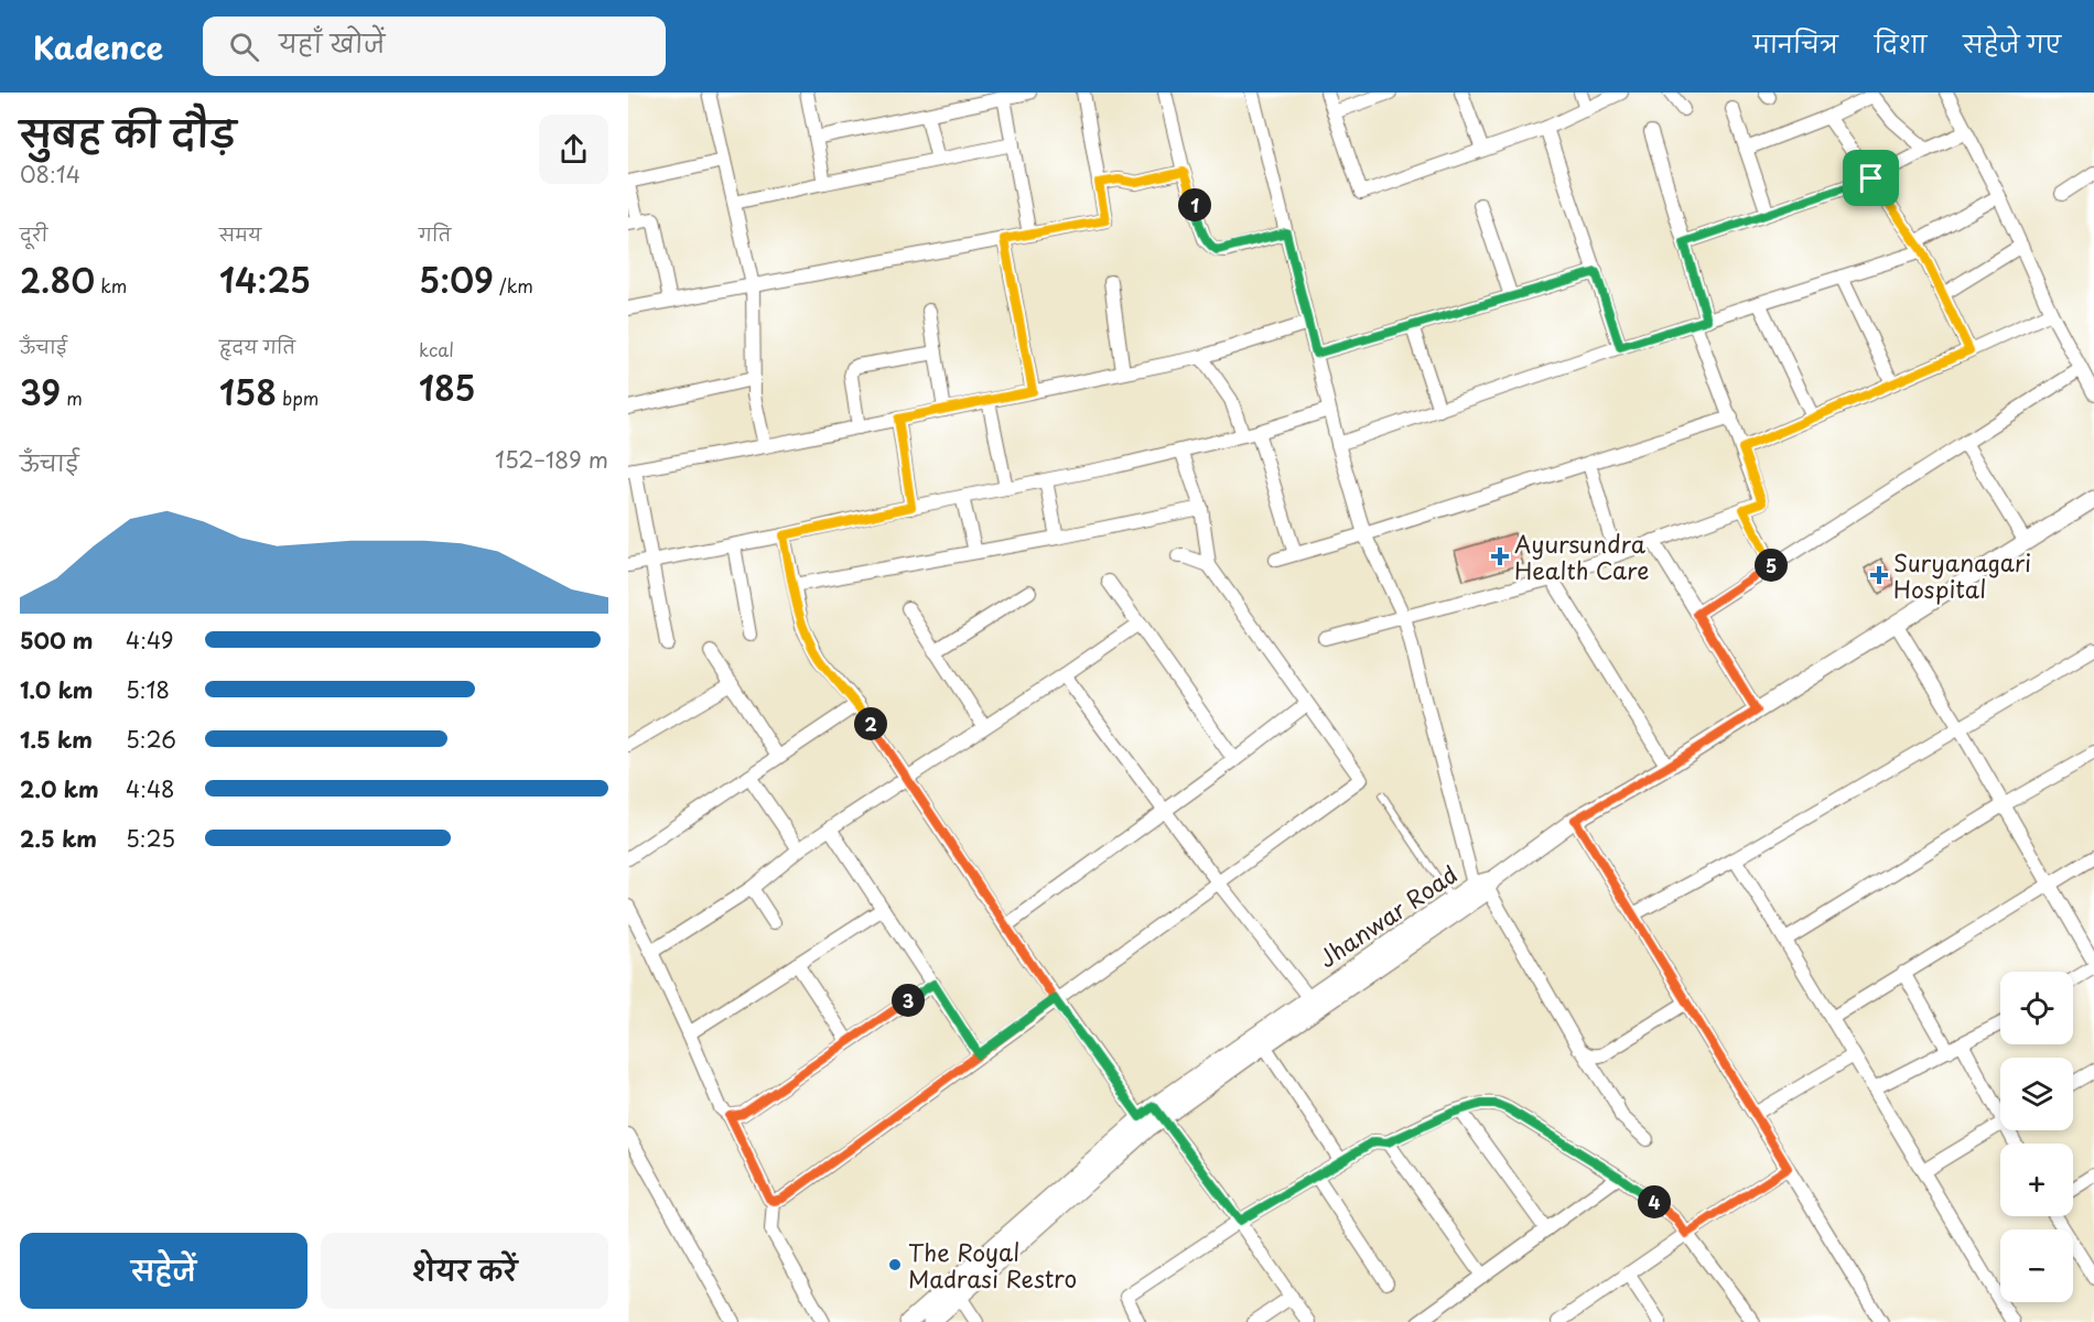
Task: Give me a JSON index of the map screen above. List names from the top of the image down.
{
  "streets": {
    "street": ["Jhanwar Road"]
  },
  "places": {
    "health": ["Ayursundra Health Care", "Suryanagari Hospital"],
    "other": ["The Royal Madrasi Restro"]
  },
  "page": {
    "header": "Kadence",
    "search": "यहाँ खोजें",
    "nav": ["मानचित्र", "दिशा", "सहेजे गए"],
    "heading": ["सुबह की दौड़", "08:14"],
    "pins": [
      "1",
      "5",
      "2",
      "3",
      "4"
    ],
    "stats": [
      ["दूरी", "2.80 km"],
      ["समय", "14:25"],
      ["गति", "5:09 /km"],
      ["ऊँचाई", "39 m"],
      ["हृदय गति", "158 bpm"],
      ["kcal", "185"]
    ],
    "chart": ["ऊँचाई", "152–189 m"],
    "list": [
      {
        "name": "500 m",
        "note": "4:49"
      },
      {
        "name": "1.0 km",
        "note": "5:18"
      },
      {
        "name": "1.5 km",
        "note": "5:26"
      },
      {
        "name": "2.0 km",
        "note": "4:48"
      },
      {
        "name": "2.5 km",
        "note": "5:25"
      }
    ],
    "map_buttons": ["+", "−"],
    "buttons": ["सहेजें", "शेयर करें"]
  }
}
